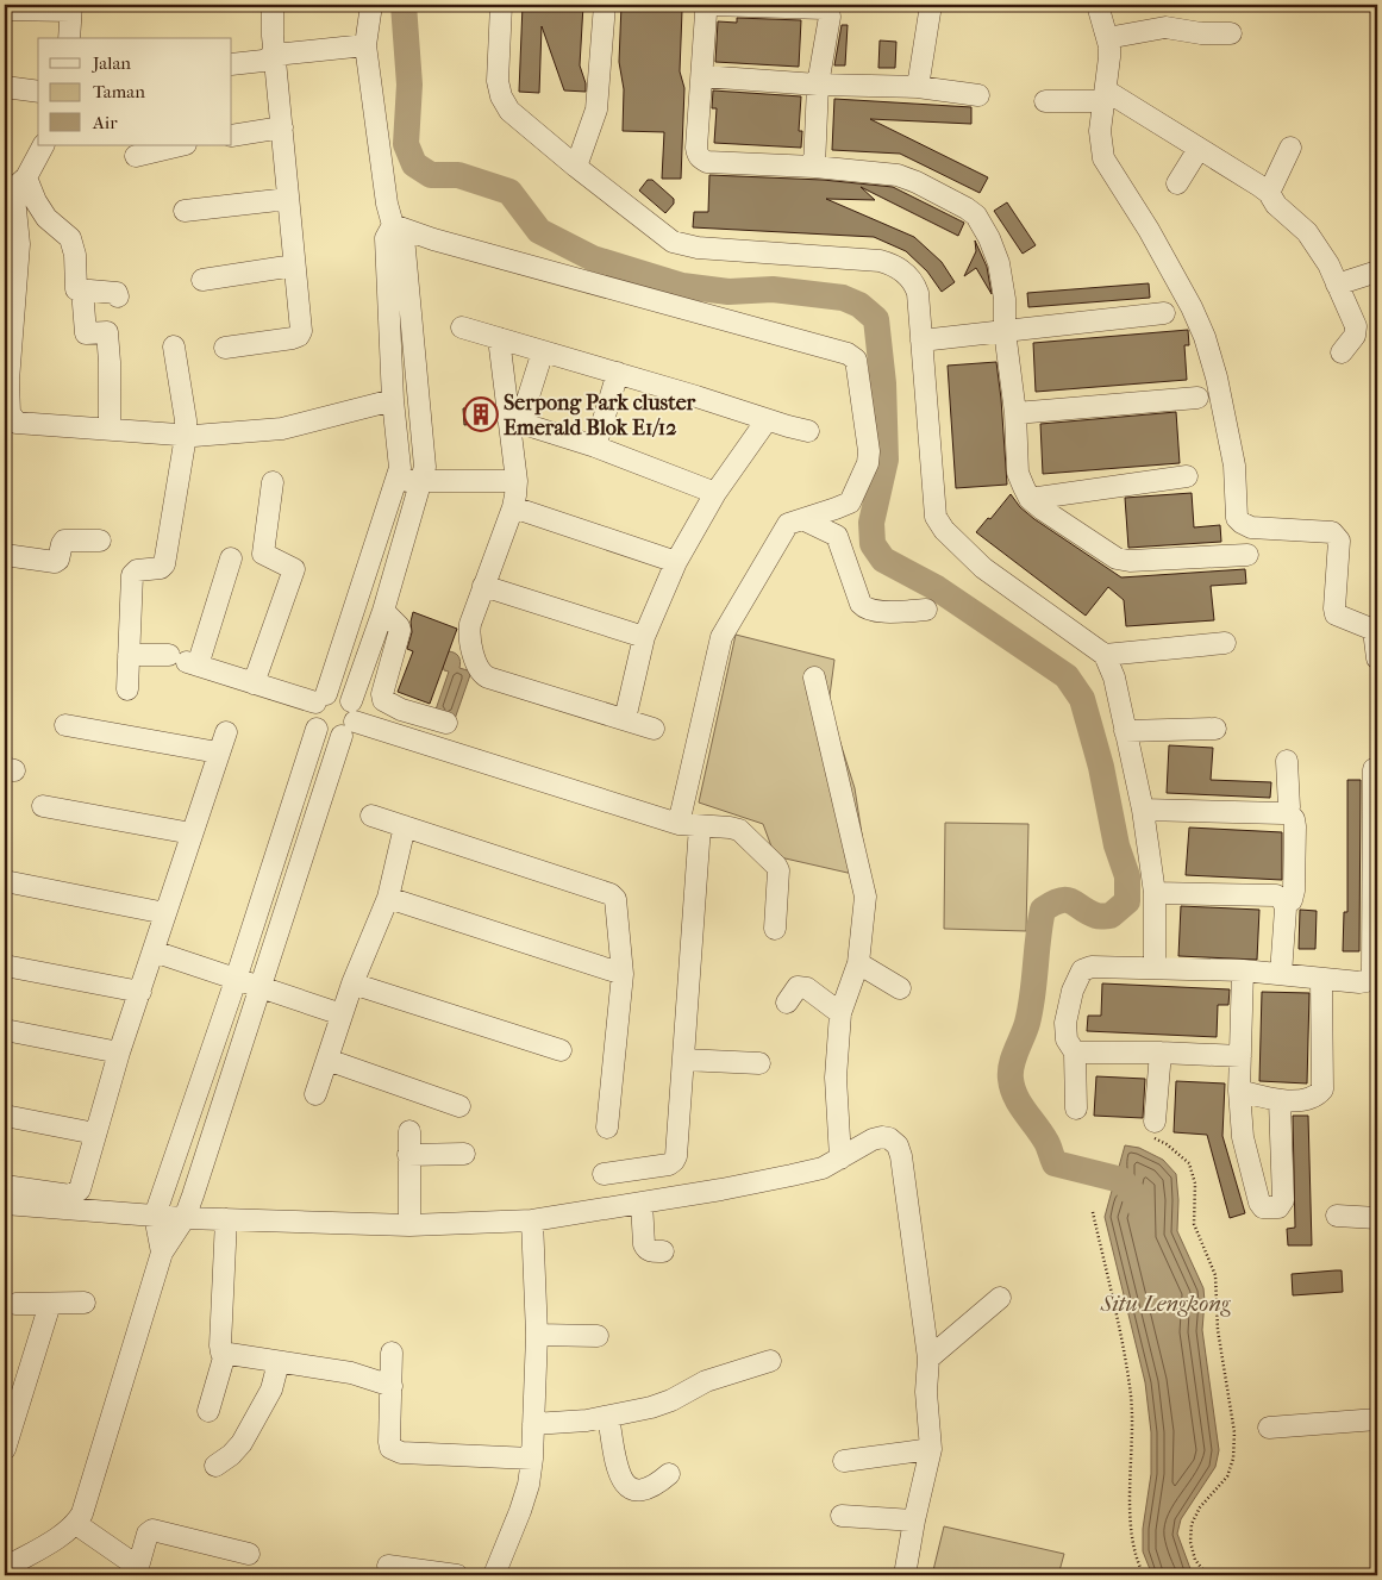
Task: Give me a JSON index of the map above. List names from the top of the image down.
{
  "water": ["Situ Lengkong"],
  "places": {
    "building": ["Serpong Park cluster Emerald Blok E1/12"]
  },
  "legend": ["Jalan", "Taman", "Air"]
}
